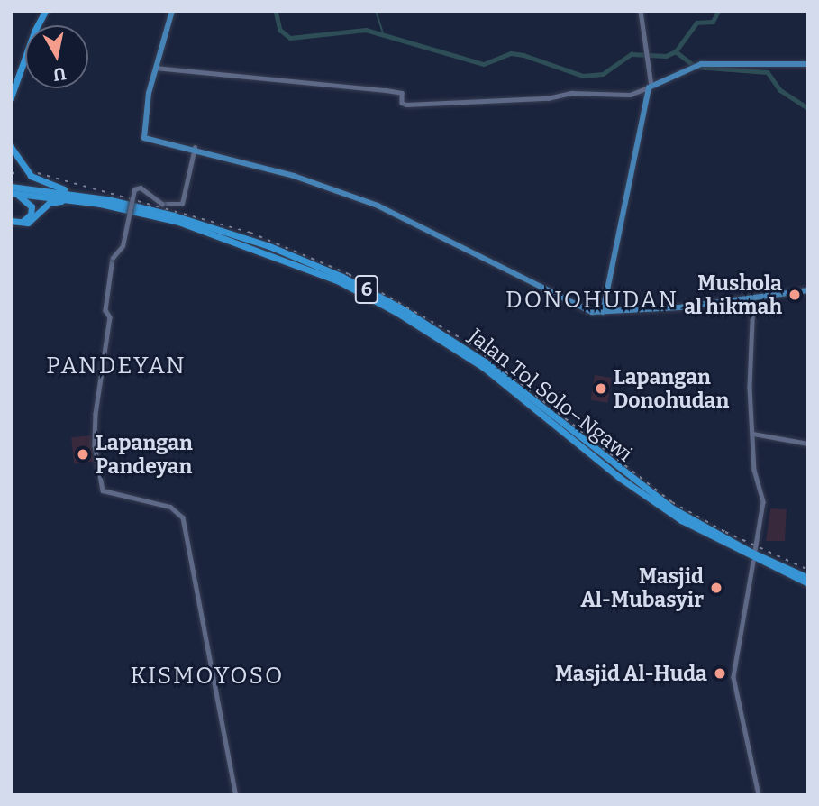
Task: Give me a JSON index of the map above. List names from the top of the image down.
{
  "streets": {
    "highway": ["6", "Jalan Tol Solo–Ngawi"]
  },
  "districts": ["DONOHUDAN", "PANDEYAN", "KISMOYOSO"],
  "places": [
    "Mushola al hikmah",
    "Lapangan Donohudan",
    "Lapangan Pandeyan",
    "Masjid Al-Mubasyir",
    "Masjid Al-Huda"
  ],
  "north": "bottom"
}
